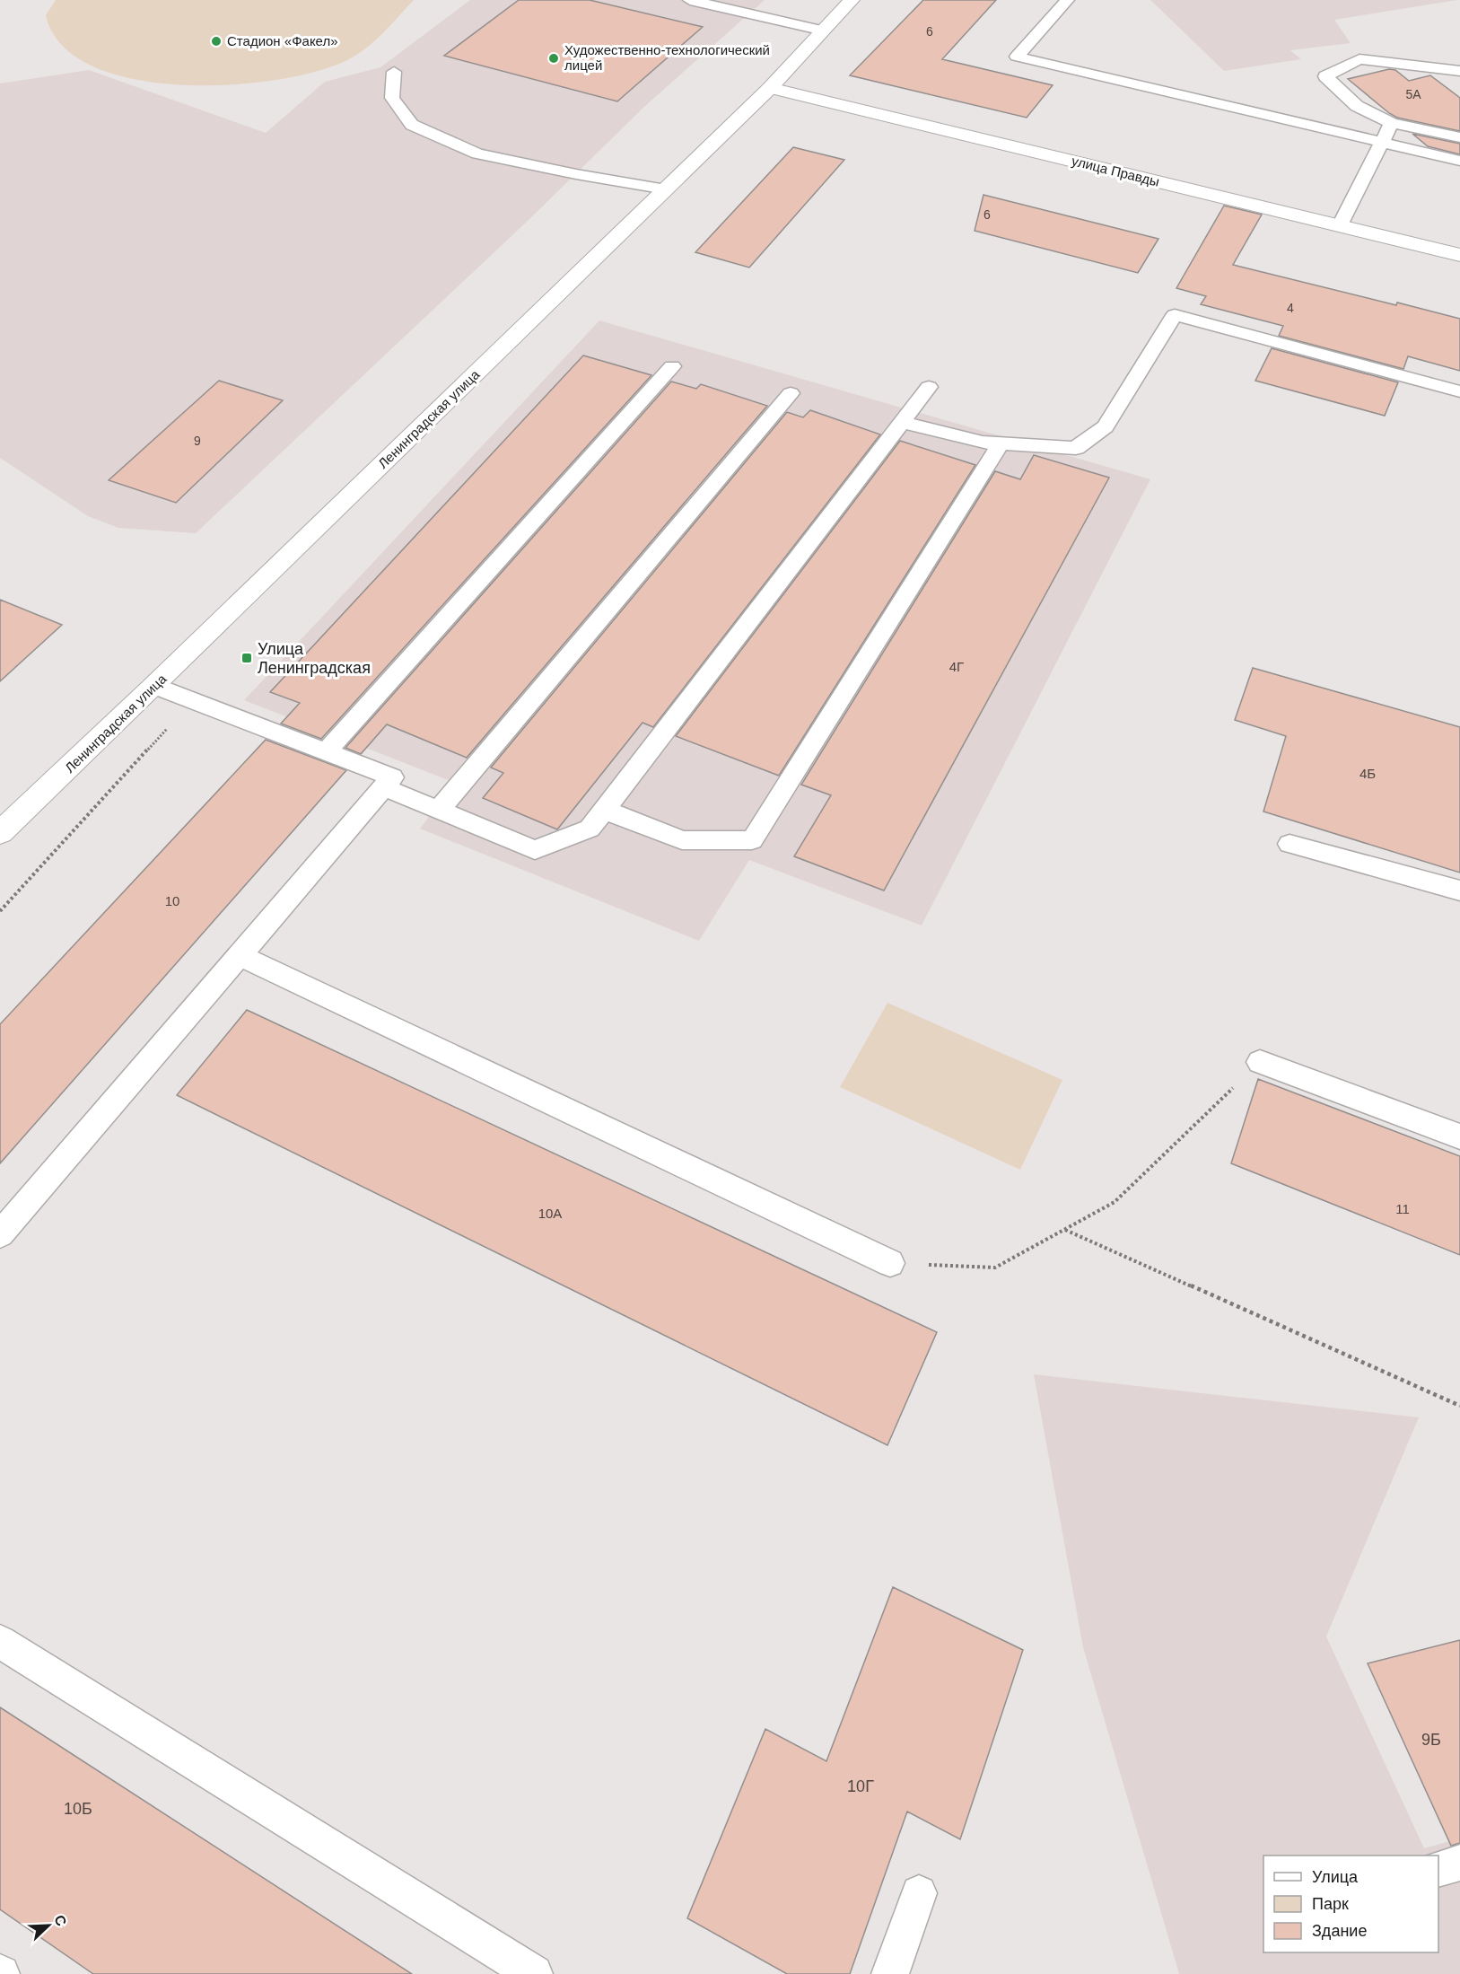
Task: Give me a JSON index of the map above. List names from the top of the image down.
{
  "streets": {
    "street": ["улица Правды", "Ленинградская улица"]
  },
  "crossings": [
    ["улица Правды", "Ленинградская улица"]
  ],
  "places": {
    "other": ["Стадион «Факел»", "Художественно-технологический лицей"],
    "transit": ["Улица Ленинградская"]
  },
  "house_numbers": [
    "6",
    "5А",
    "6",
    "4",
    "9",
    "4Г",
    "4Б",
    "10",
    "11",
    "10А",
    "9Б",
    "10Г",
    "10Б"
  ],
  "legend": ["Улица", "Парк", "Здание"],
  "north": "top right"
}
